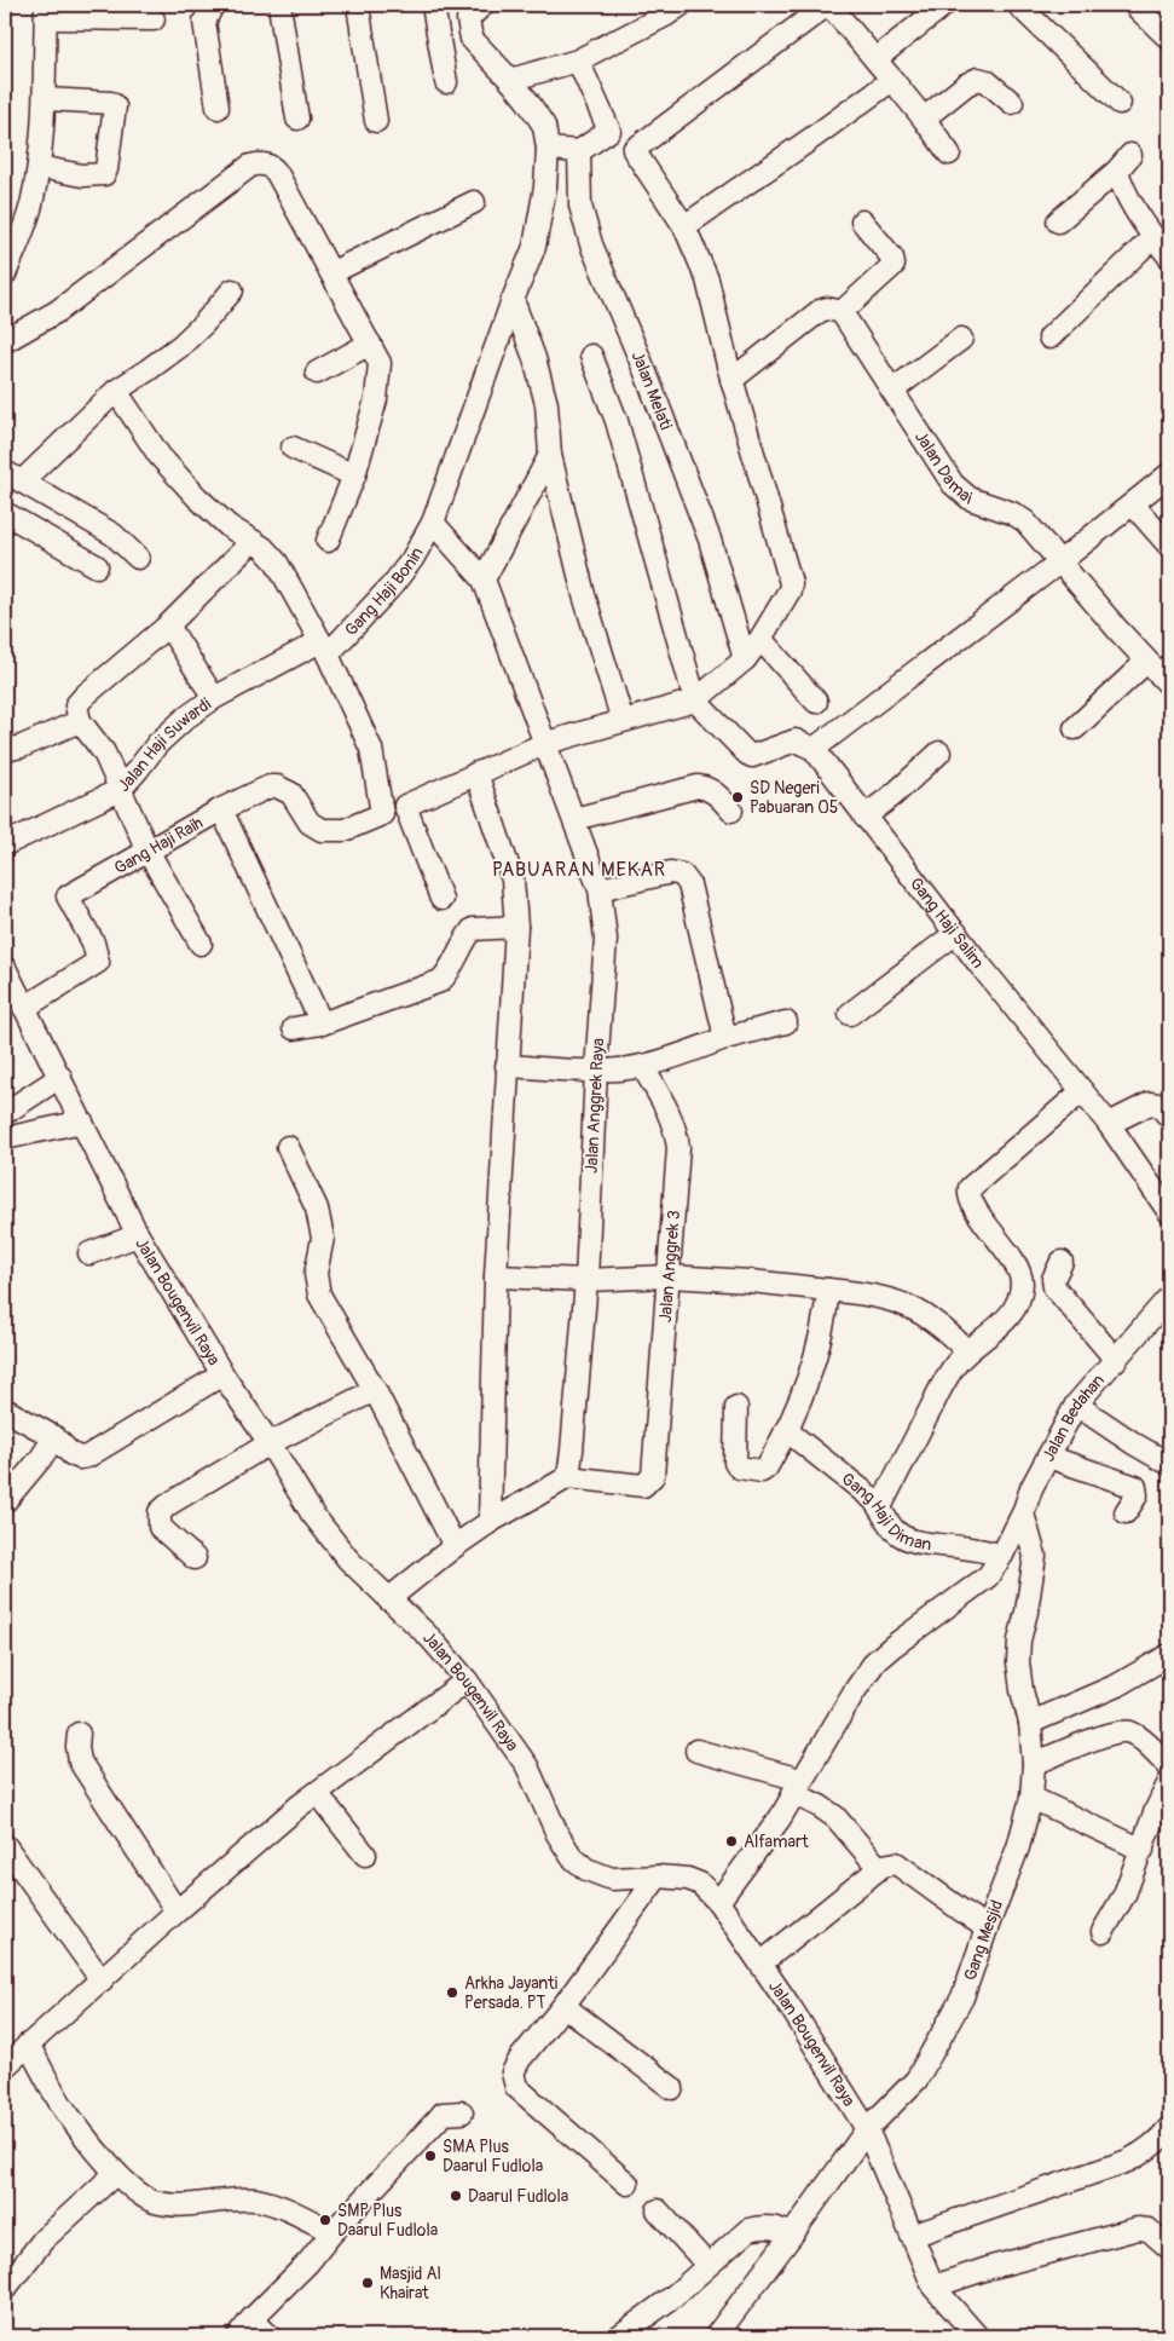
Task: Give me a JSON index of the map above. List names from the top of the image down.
{
  "streets": {
    "street": [
      "Jalan Melati",
      "Jalan Damai",
      "Gang Haji Bonin",
      "Jalan Haji Suwardi",
      "Gang Haji Raih",
      "Gang Haji Salim",
      "Jalan Anggrek Raya",
      "Jalan Anggrek 3",
      "Jalan Bougenvil Raya",
      "Jalan Bedahan",
      "Gang Haji Diman",
      "Gang Mesjid"
    ]
  },
  "crossings": [
    ["Gang Haji Bonin", "Jalan Haji Suwardi"],
    ["Gang Haji Bonin", "Gang Haji Raih"],
    ["Jalan Haji Suwardi", "Gang Haji Raih"],
    ["Gang Haji Raih", "Jalan Bougenvil Raya"],
    ["Jalan Anggrek Raya", "Jalan Anggrek 3"],
    ["Jalan Bougenvil Raya", "Jalan Bedahan"],
    ["Jalan Bougenvil Raya", "Gang Mesjid"],
    ["Jalan Bedahan", "Gang Haji Diman"],
    ["Jalan Bedahan", "Gang Mesjid"]
  ],
  "districts": ["PABUARAN MEKAR"],
  "places": [
    "SD Negeri Pabuaran 05",
    "Alfamart",
    "Arkha Jayanti Persada. PT",
    "SMA Plus Daarul Fudlola",
    "Daarul Fudlola",
    "SMP Plus Daarul Fudlola",
    "Masjid Al Khairat"
  ]
}
